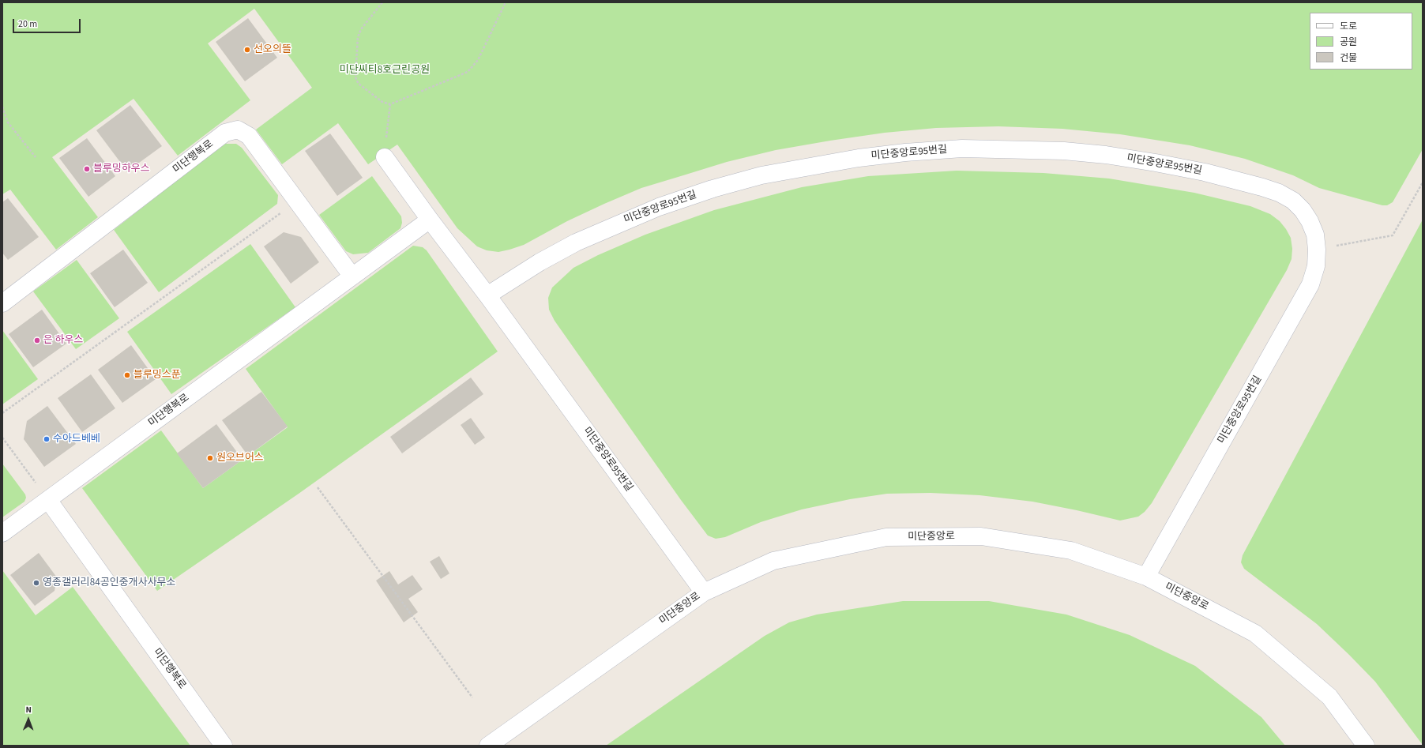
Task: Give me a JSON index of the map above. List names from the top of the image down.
{
  "streets": {
    "street": ["미단중앙로95번길", "미단행복로", "미단중앙로"]
  },
  "crossings": [
    ["미단중앙로95번길", "미단중앙로"]
  ],
  "parks": ["미단씨티8호근린공원"],
  "places": [
    "선오의뜰",
    "블루밍하우스",
    "은 하우스",
    "블루밍스푼",
    "수아드베베",
    "원오브어스",
    "영종갤러리84공인중개사사무소"
  ],
  "legend": ["도로", "공원", "건물"],
  "scale_bar": "20 m",
  "north": "top"
}
